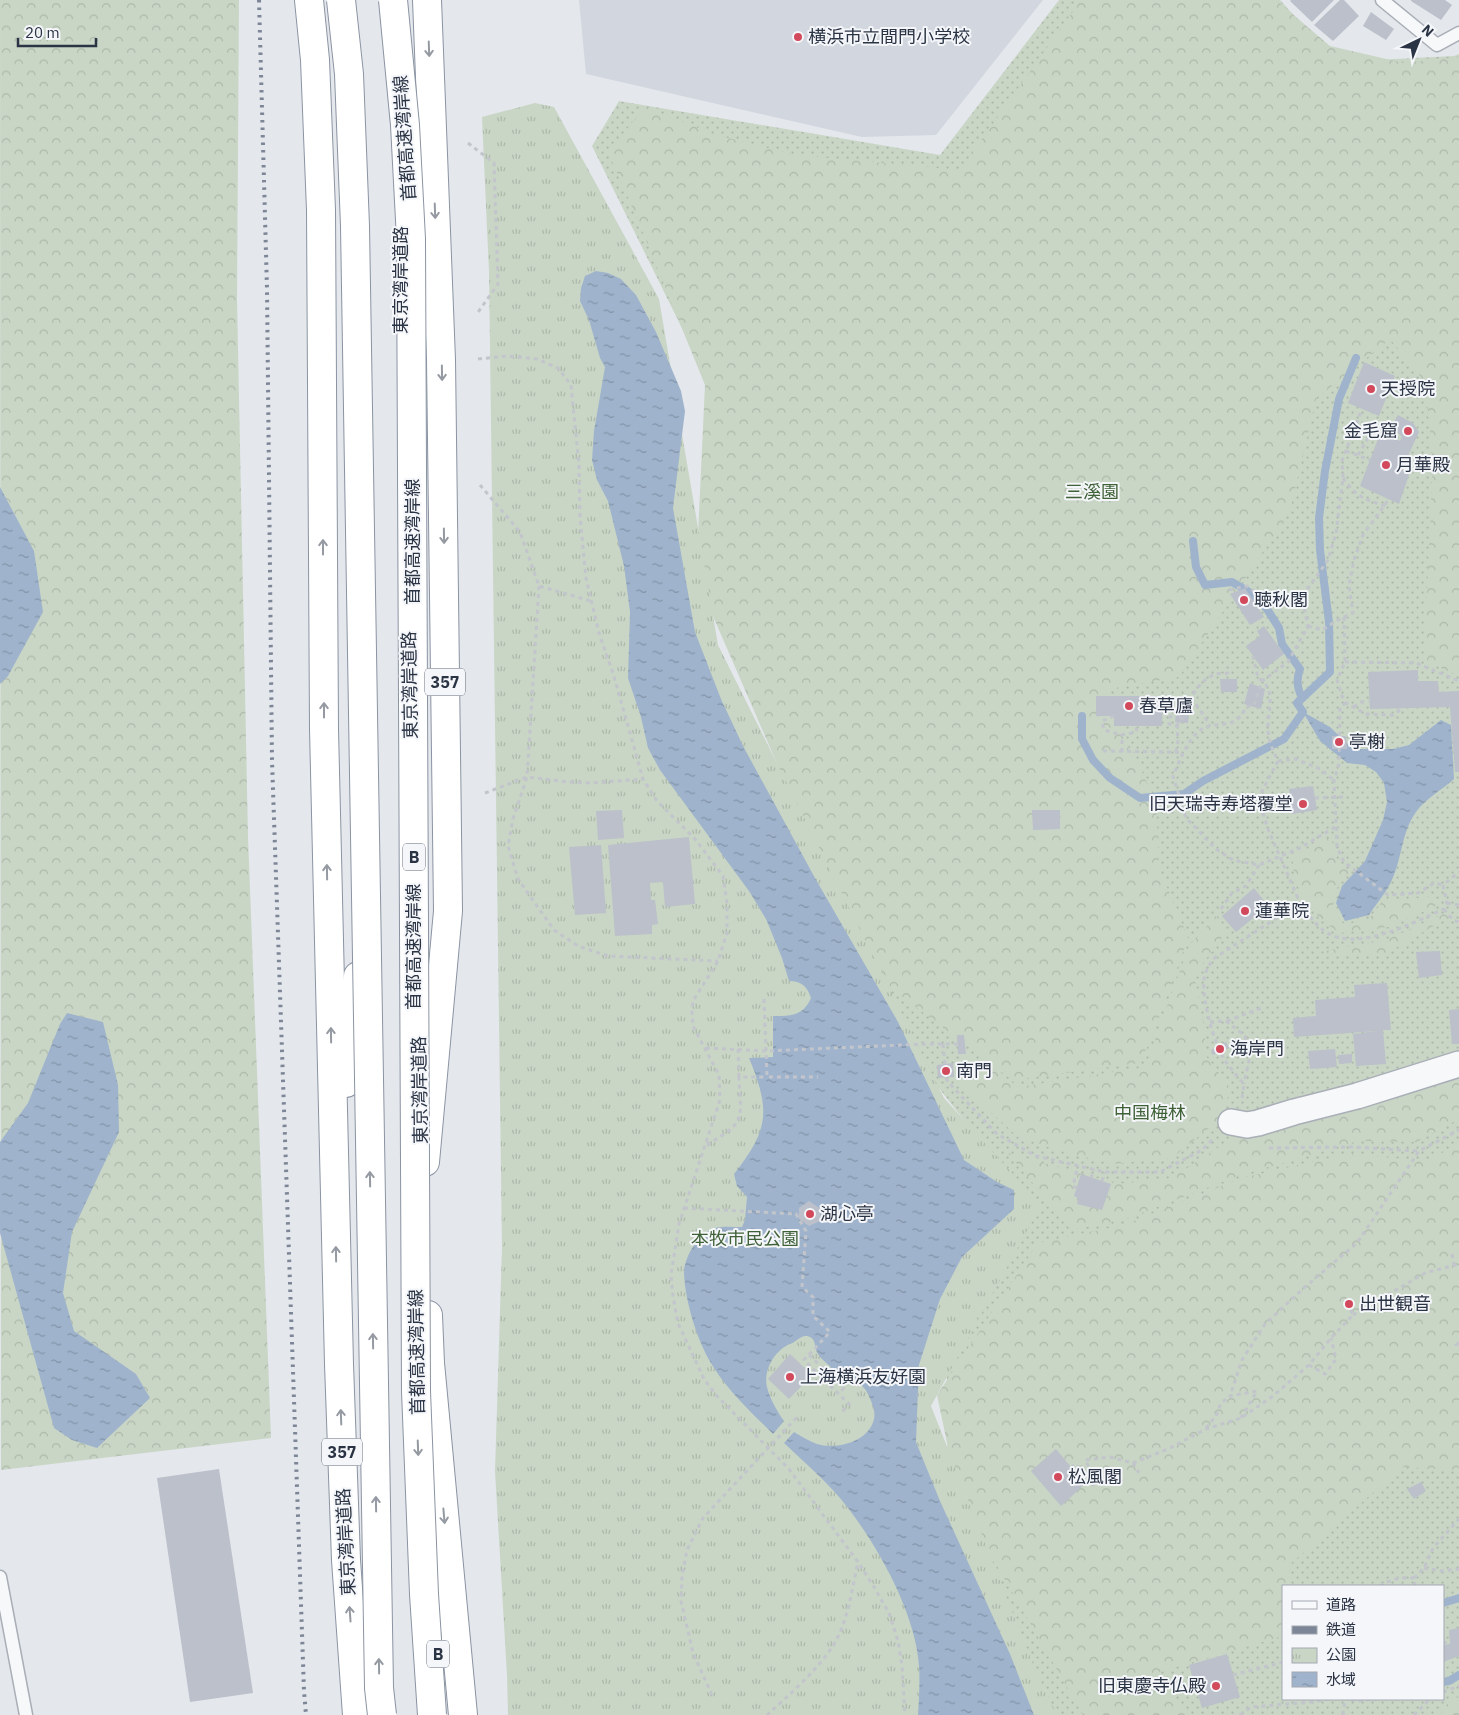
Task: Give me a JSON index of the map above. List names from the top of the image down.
{
  "streets": {
    "highway": [
      "首都高速湾岸線",
      "東京湾岸道路",
      "357",
      "B"
    ]
  },
  "crossings": [
    ["首都高速湾岸線", "B"]
  ],
  "parks": ["三溪園", "中国梅林", "本牧市民公園"],
  "places": [
    "横浜市立間門小学校",
    "天授院",
    "金毛窟",
    "月華殿",
    "聴秋閣",
    "春草廬",
    "亭榭",
    "旧天瑞寺寿塔覆堂",
    "蓮華院",
    "海岸門",
    "南門",
    "湖心亭",
    "出世観音",
    "上海横浜友好園",
    "松風閣",
    "旧東慶寺仏殿"
  ],
  "legend": [
    "道路",
    "鉄道",
    "公園",
    "水域"
  ],
  "scale_bar": "20 m",
  "north": "top right"
}
